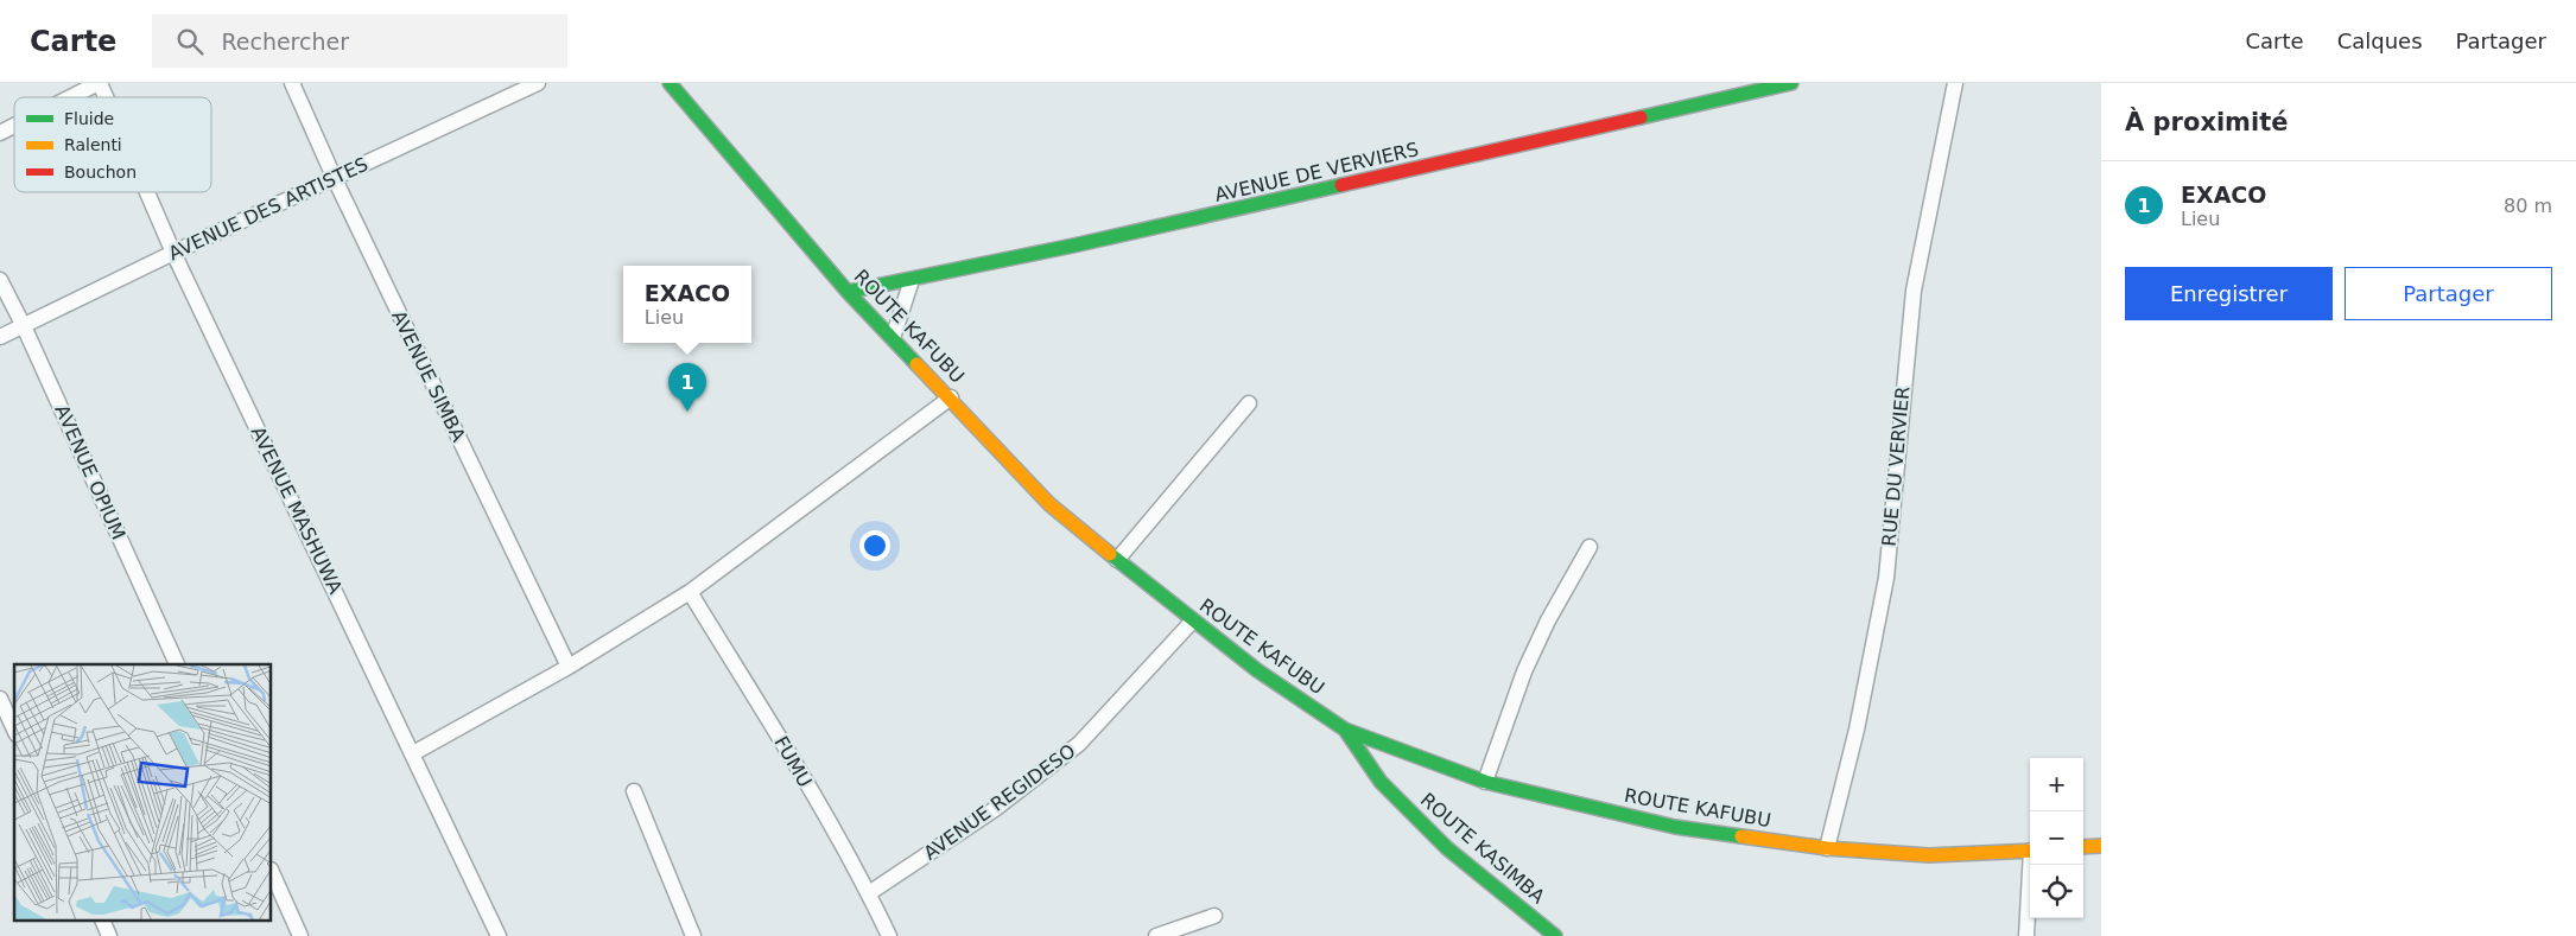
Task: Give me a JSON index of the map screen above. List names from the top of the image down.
{
  "streets": {
    "main road": ["AVENUE DE VERVIERS", "ROUTE KAFUBU", "ROUTE KASIMBA"],
    "street": [
      "AVENUE DES ARTISTES",
      "AVENUE SIMBA",
      "RUE DU VERVIER",
      "AVENUE OPIUM",
      "AVENUE MASHUWA",
      "FUMU",
      "AVENUE REGIDESO"
    ]
  },
  "crossings": [
    ["AVENUE DE VERVIERS", "ROUTE KAFUBU"],
    ["AVENUE DES ARTISTES", "AVENUE SIMBA"],
    ["AVENUE DES ARTISTES", "AVENUE OPIUM"],
    ["AVENUE DES ARTISTES", "AVENUE MASHUWA"],
    ["ROUTE KAFUBU", "RUE DU VERVIER"],
    ["ROUTE KAFUBU", "AVENUE REGIDESO"],
    ["ROUTE KAFUBU", "ROUTE KASIMBA"],
    ["FUMU", "AVENUE REGIDESO"]
  ],
  "legend": ["Fluide", "Ralenti", "Bouchon"],
  "page": {
    "header": "Carte",
    "search": "Rechercher",
    "nav": ["Carte", "Calques", "Partager"],
    "heading": "À proximité",
    "list": [
      {
        "mark": "1",
        "name": "EXACO",
        "note": "Lieu",
        "value": "80 m"
      }
    ],
    "buttons": ["Enregistrer", "Partager"],
    "popup": ["EXACO", "Lieu"],
    "pins": "1",
    "map_buttons": ["+", "−"]
  }
}
